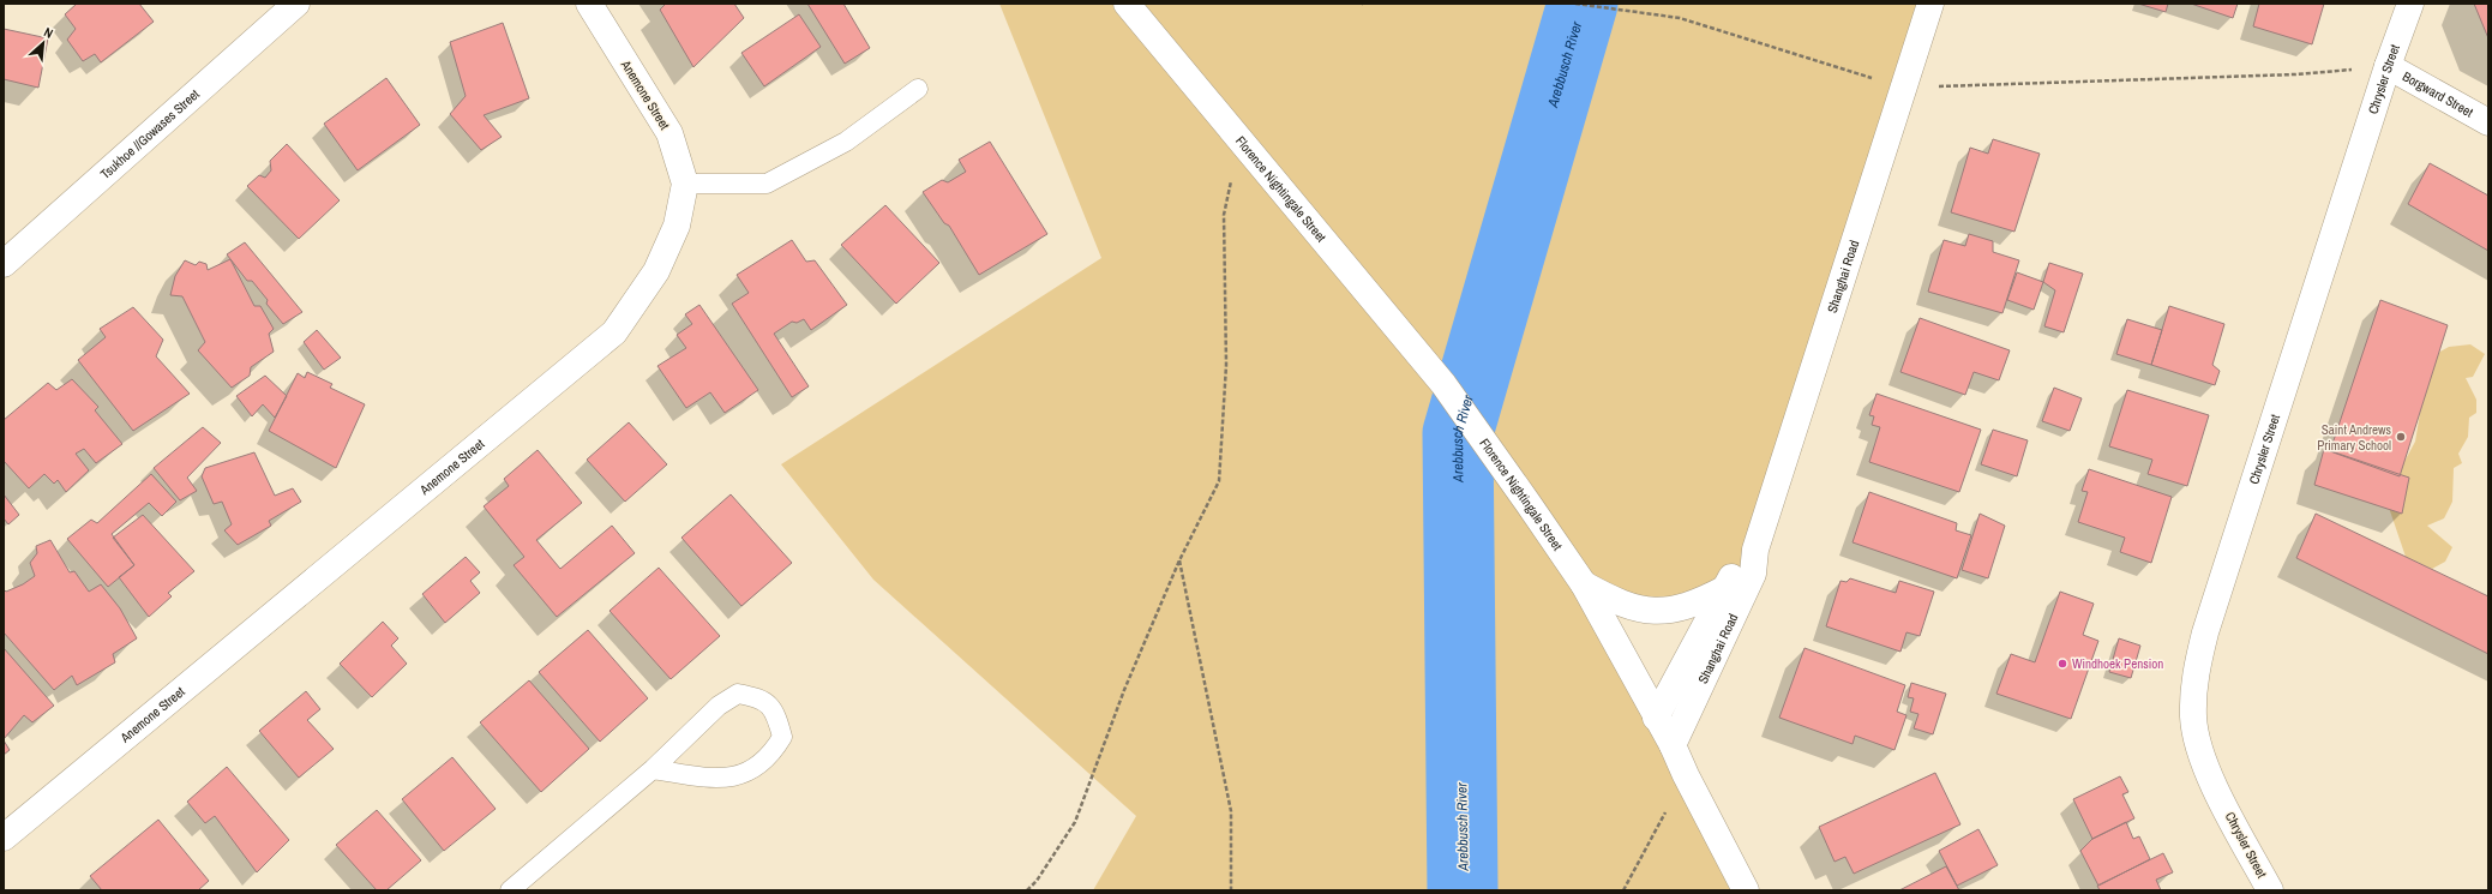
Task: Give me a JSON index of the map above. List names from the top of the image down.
{
  "streets": {
    "street": [
      "Chrysler Street",
      "Borgward Street",
      "Anemone Street",
      "Tsukhoe //Gowases Street",
      "Florence Nightingale Street",
      "Shanghai Road"
    ]
  },
  "crossings": [
    ["Chrysler Street", "Borgward Street"],
    ["Florence Nightingale Street", "Shanghai Road"]
  ],
  "water": ["Arebbusch River"],
  "places": ["Saint Andrews Primary School", "Windhoek Pension"],
  "north": "top right"
}
